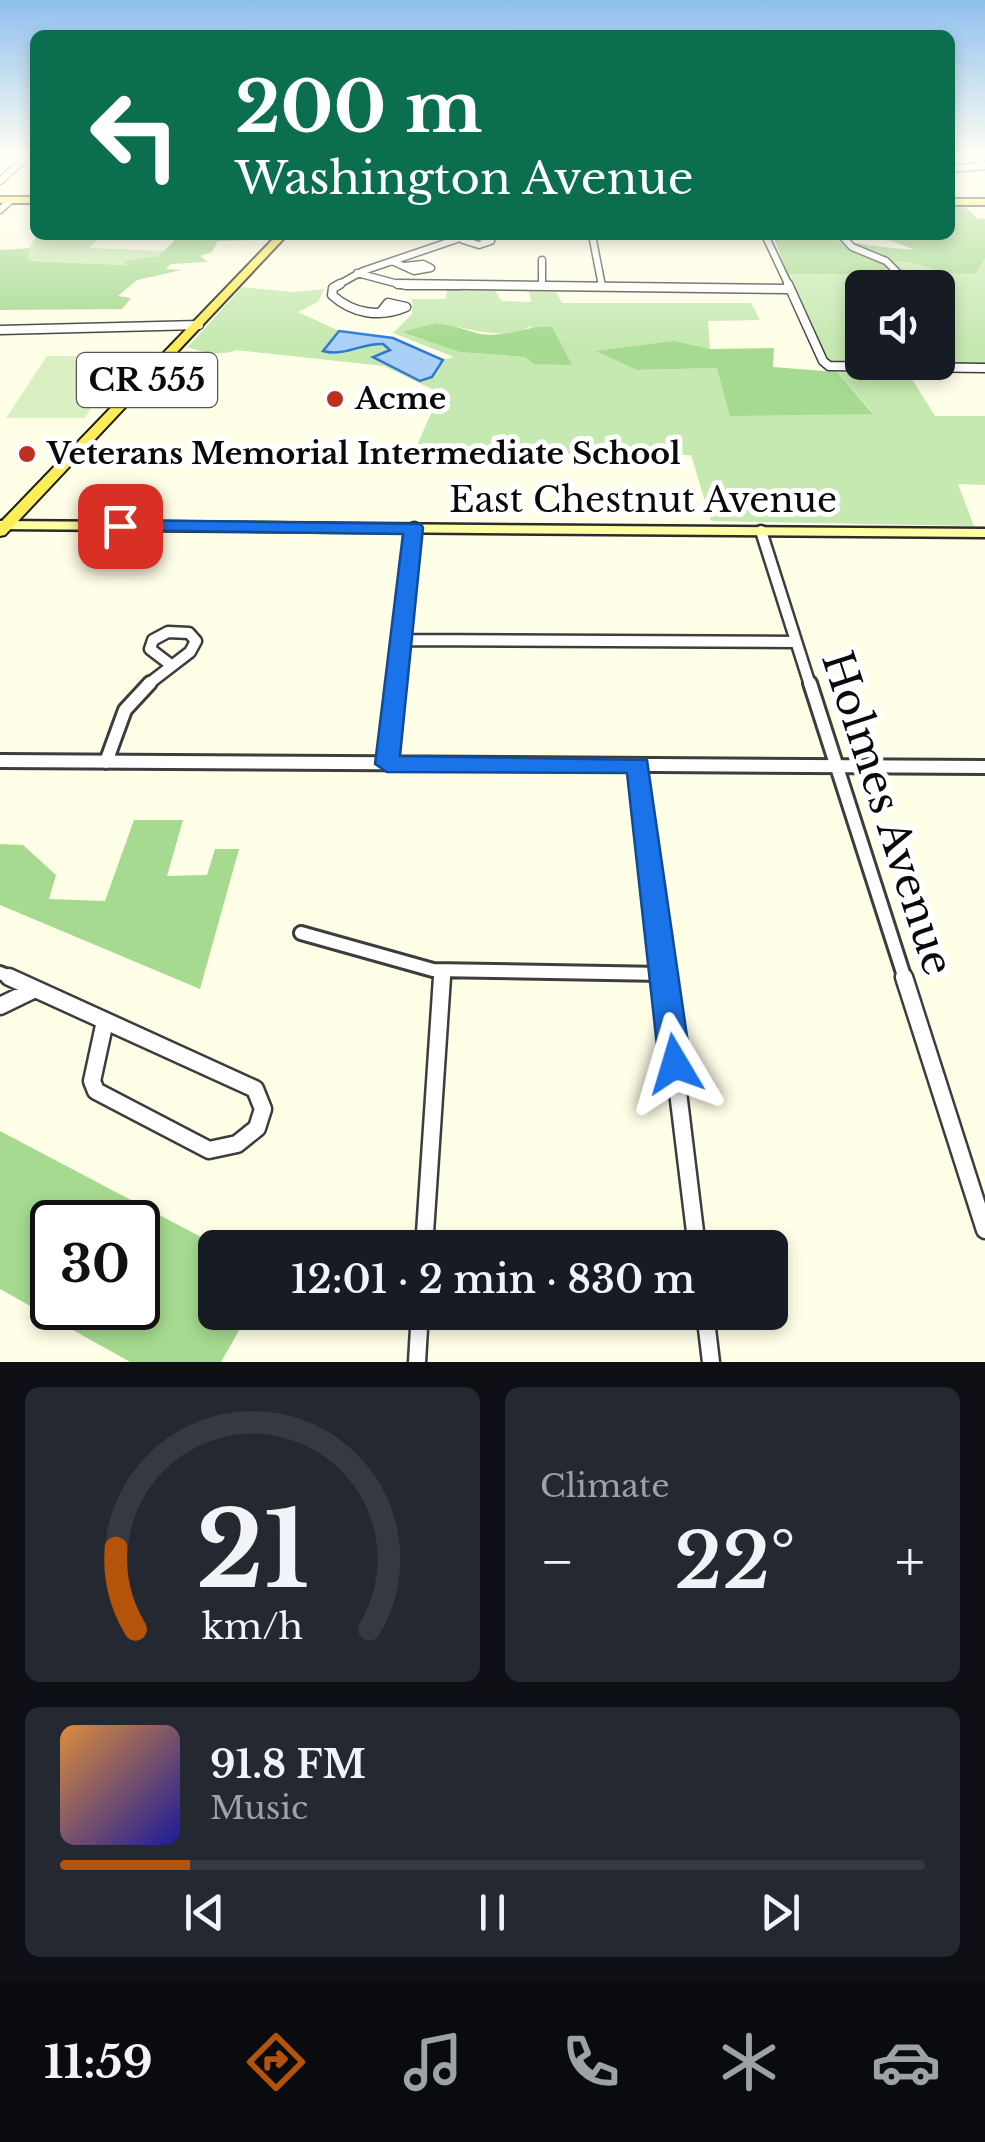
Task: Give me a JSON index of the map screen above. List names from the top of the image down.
{
  "streets": {
    "main road": ["CR 555"],
    "street": ["East Chestnut Avenue", "Holmes Avenue"]
  },
  "crossings": [
    ["CR 555", "East Chestnut Avenue"],
    ["East Chestnut Avenue", "Holmes Avenue"]
  ],
  "places": ["Acme", "Veterans Memorial Intermediate School"],
  "page": {
    "turn": ["200 m", "Washington Avenue"],
    "limit": "30",
    "trip": "12:01 · 2 min · 830 m",
    "tile": "Climate",
    "heat": ["−", "22°", "+"],
    "song": ["91.8 FM", "Music"],
    "tabs": "11:59",
    "gauge": ["21", "km/h"]
  }
}
